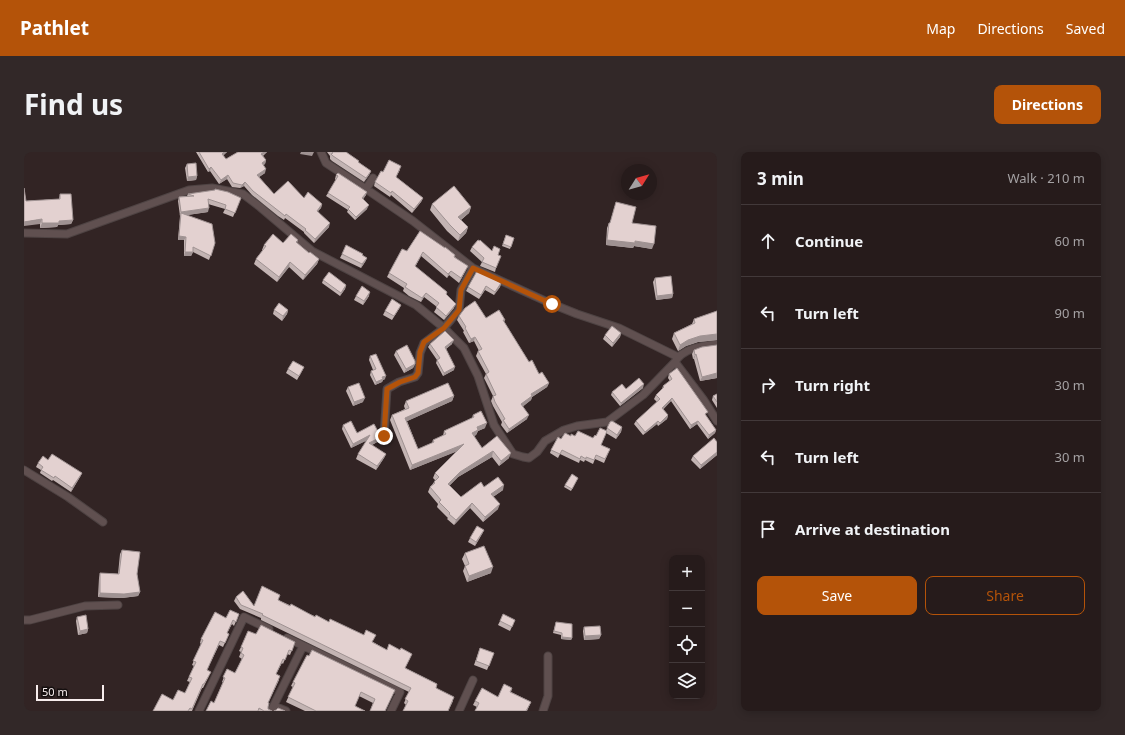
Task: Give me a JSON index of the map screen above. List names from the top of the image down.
{
  "scale_bar": "50 m",
  "north": "top right",
  "page": {
    "header": "Pathlet",
    "nav": ["Map", "Directions", "Saved"],
    "title": "Find us",
    "buttons": [
      "Directions",
      ["Save", "Share"]
    ],
    "heading": ["3 min", "Walk · 210 m"],
    "list": [
      ["Continue", "60 m"],
      ["Turn left", "90 m"],
      ["Turn right", "30 m"],
      ["Turn left", "30 m"],
      "Arrive at destination"
    ],
    "map_buttons": ["+", "−"],
    "scale": "50 m"
  }
}
